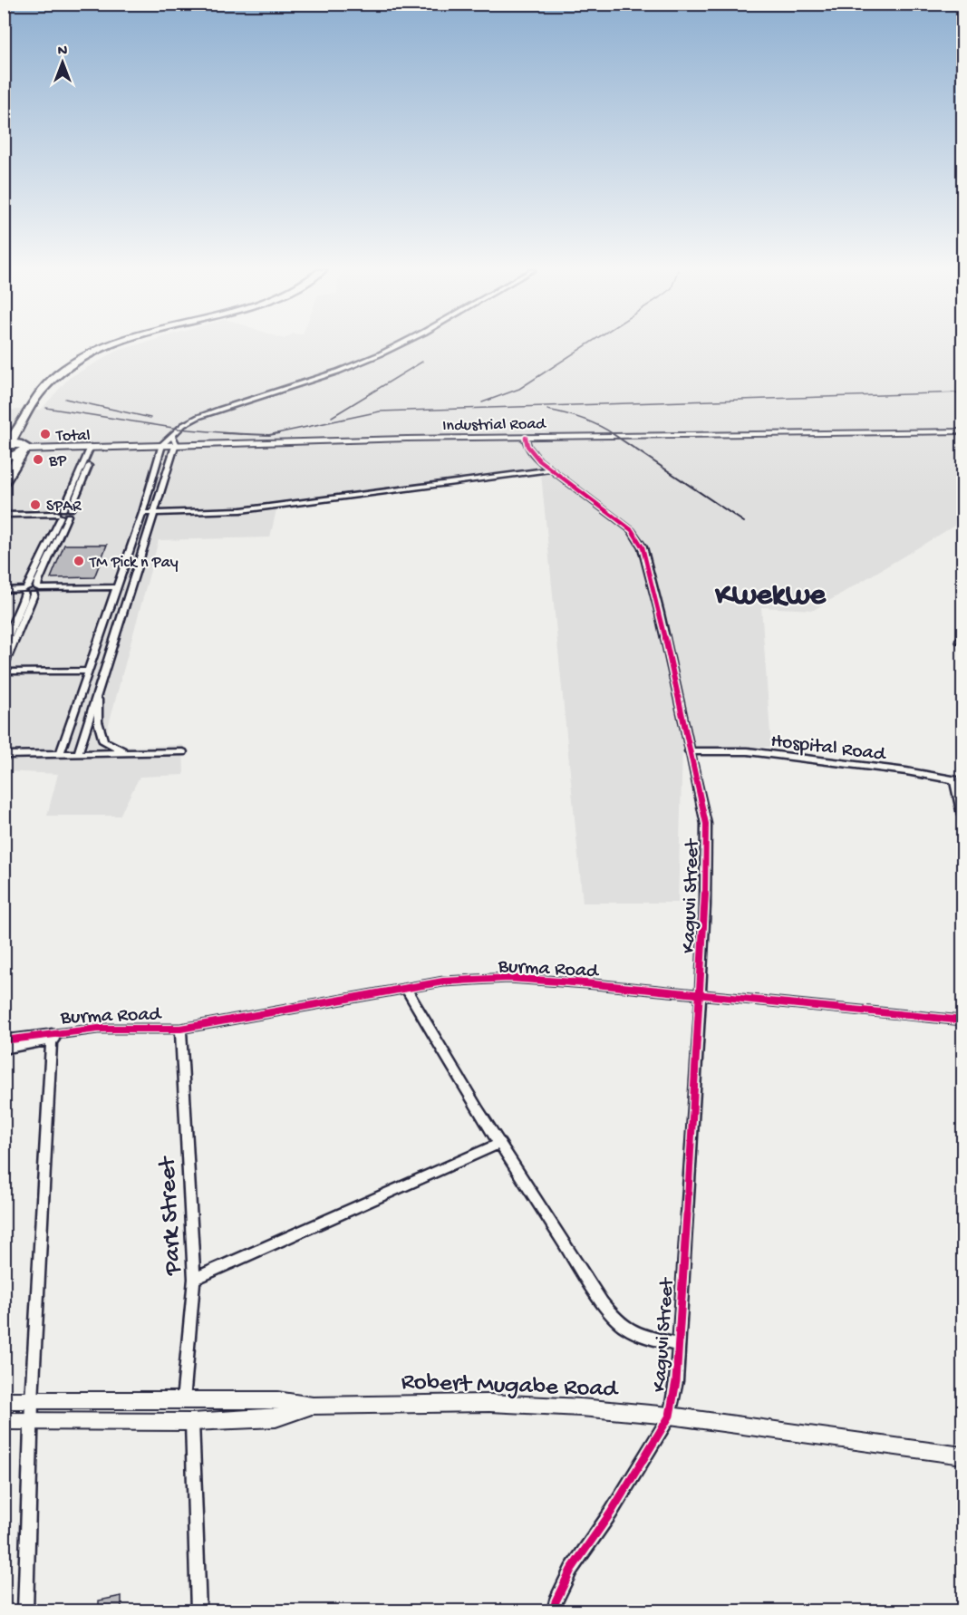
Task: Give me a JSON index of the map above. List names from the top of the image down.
{
  "streets": {
    "street": [
      "Industrial Road",
      "Hospital Road",
      "Kaguvi Street",
      "Burma Road",
      "Park Street",
      "Robert Mugabe Road"
    ]
  },
  "crossings": [
    ["Industrial Road", "Kaguvi Street"],
    ["Hospital Road", "Kaguvi Street"],
    ["Kaguvi Street", "Burma Road"],
    ["Kaguvi Street", "Robert Mugabe Road"],
    ["Burma Road", "Park Street"],
    ["Park Street", "Robert Mugabe Road"]
  ],
  "districts": ["Kwekwe"],
  "places": [
    "Total",
    "BP",
    "SPAR",
    "TM Pick n Pay"
  ],
  "north": "top"
}
